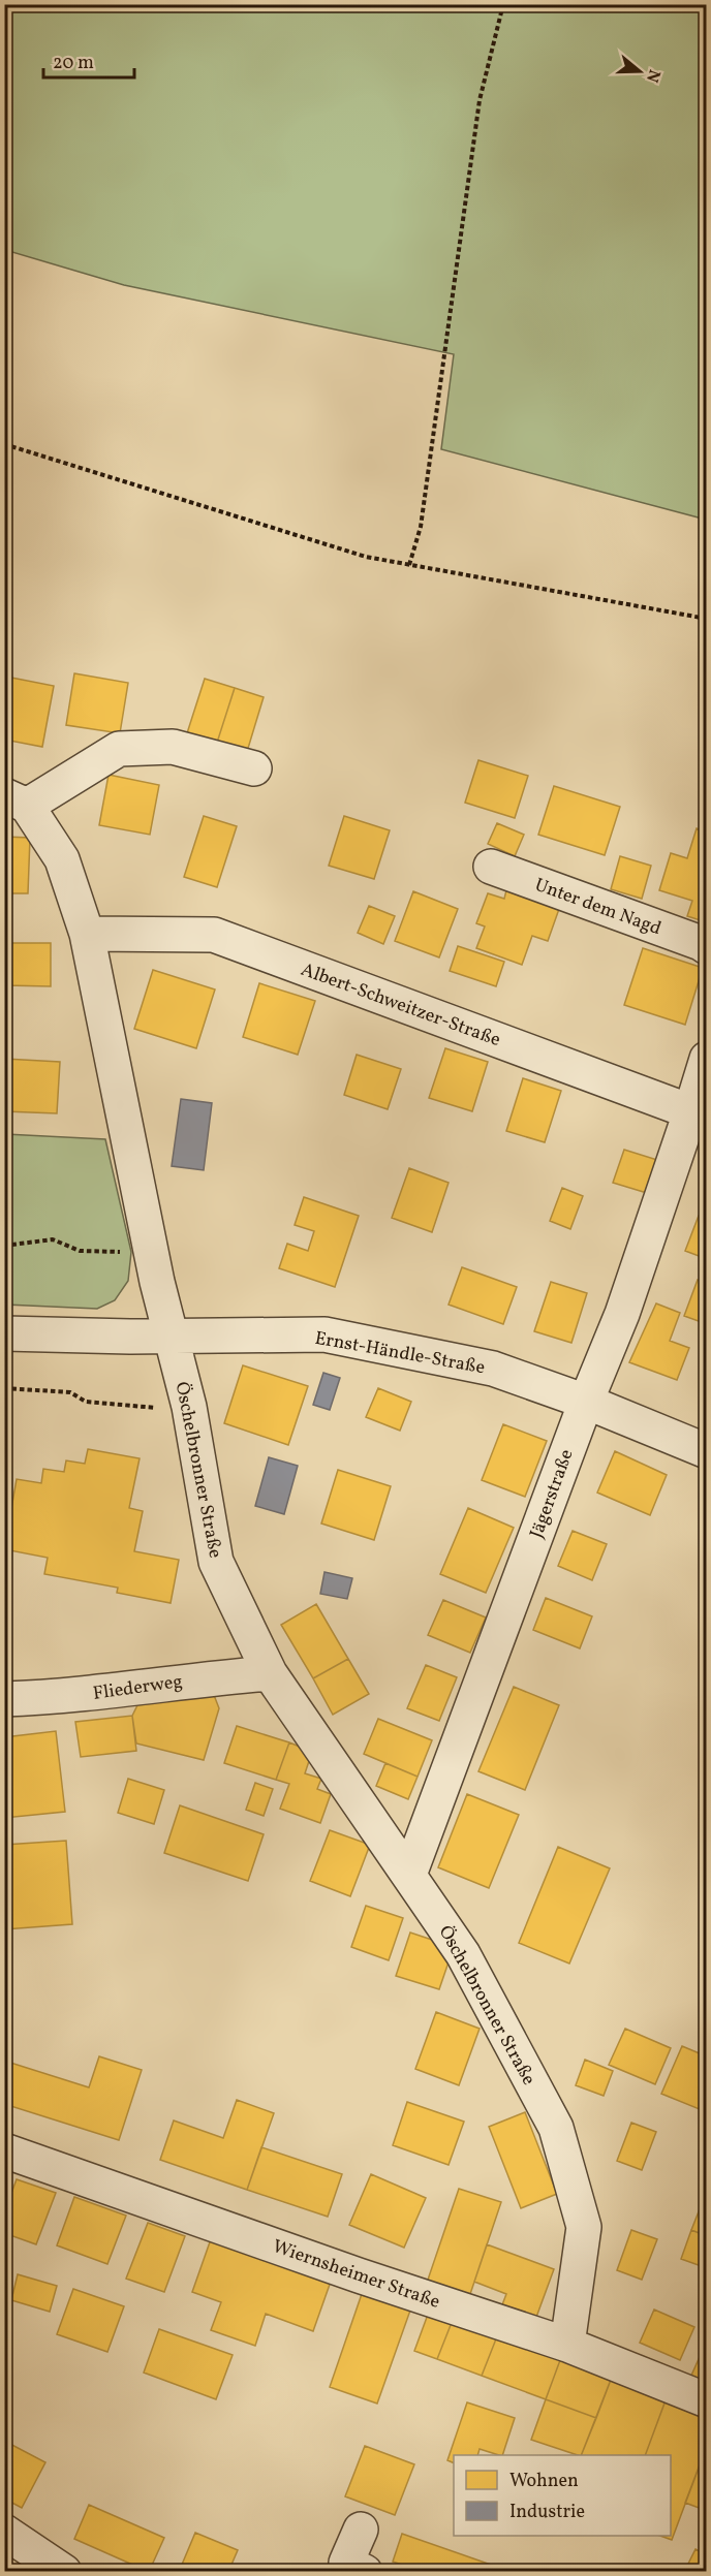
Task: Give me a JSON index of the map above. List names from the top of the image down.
{
  "streets": {
    "street": [
      "Unter dem Nagd",
      "Albert-Schweitzer-Straße",
      "Ernst-Händle-Straße",
      "Öschelbronner Straße",
      "Jägerstraße",
      "Fliederweg",
      "Wiernsheimer Straße"
    ]
  },
  "crossings": [
    ["Albert-Schweitzer-Straße", "Öschelbronner Straße"],
    ["Albert-Schweitzer-Straße", "Jägerstraße"],
    ["Ernst-Händle-Straße", "Öschelbronner Straße"],
    ["Ernst-Händle-Straße", "Jägerstraße"],
    ["Öschelbronner Straße", "Jägerstraße"],
    ["Öschelbronner Straße", "Fliederweg"],
    ["Öschelbronner Straße", "Wiernsheimer Straße"]
  ],
  "legend": ["Wohnen", "Industrie"],
  "scale_bar": "20 m",
  "north": "right"
}
